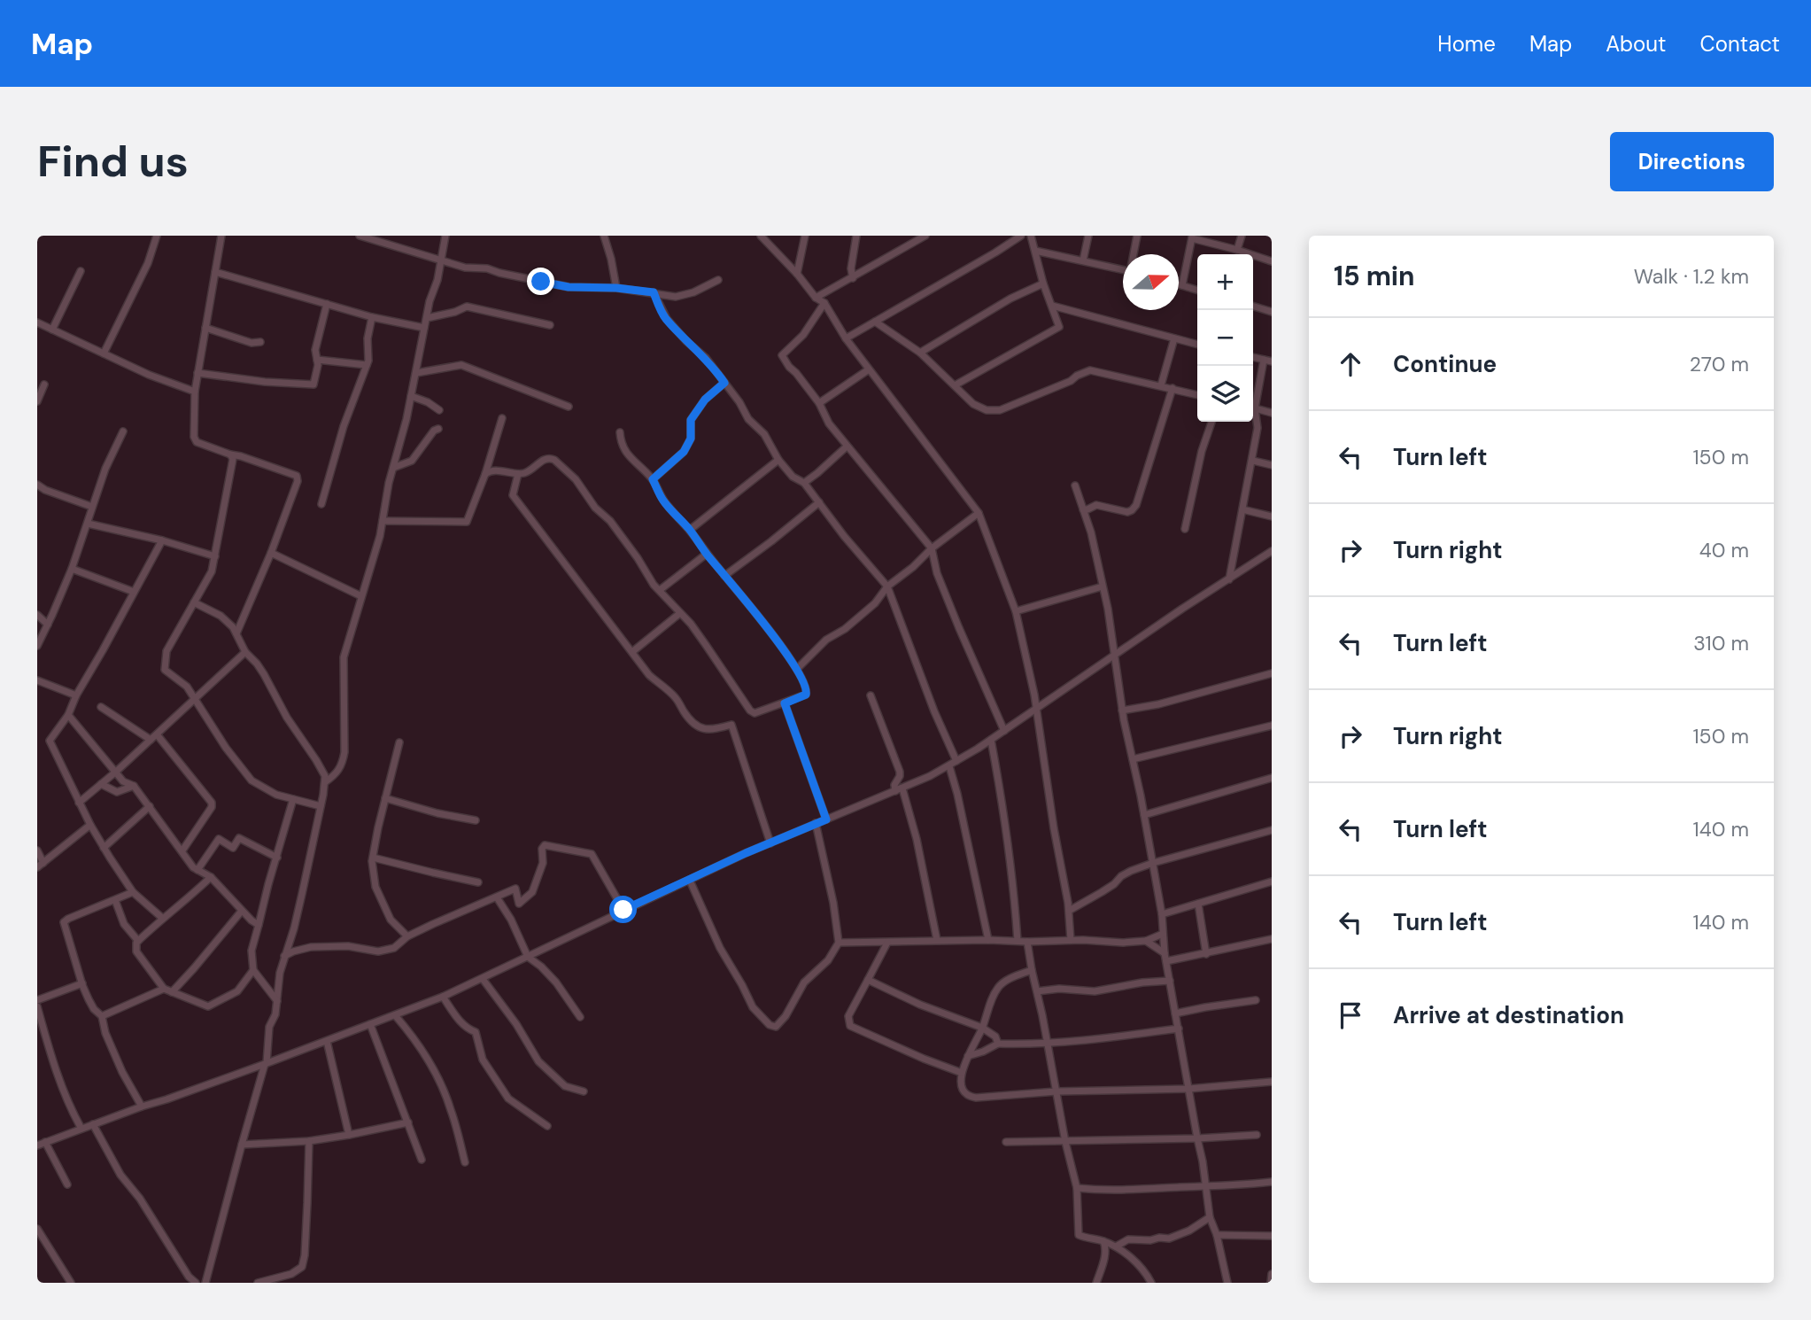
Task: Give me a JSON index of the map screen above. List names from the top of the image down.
{
  "north": "right",
  "page": {
    "header": "Map",
    "nav": [
      "Home",
      "Map",
      "About",
      "Contact"
    ],
    "buttons": "Directions",
    "title": "Find us",
    "heading": ["15 min", "Walk · 1.2 km"],
    "map_buttons": ["+", "−"],
    "list": [
      ["Continue", "270 m"],
      ["Turn left", "150 m"],
      ["Turn right", "40 m"],
      ["Turn left", "310 m"],
      ["Turn right", "150 m"],
      ["Turn left", "140 m"],
      ["Turn left", "140 m"],
      "Arrive at destination"
    ]
  }
}
